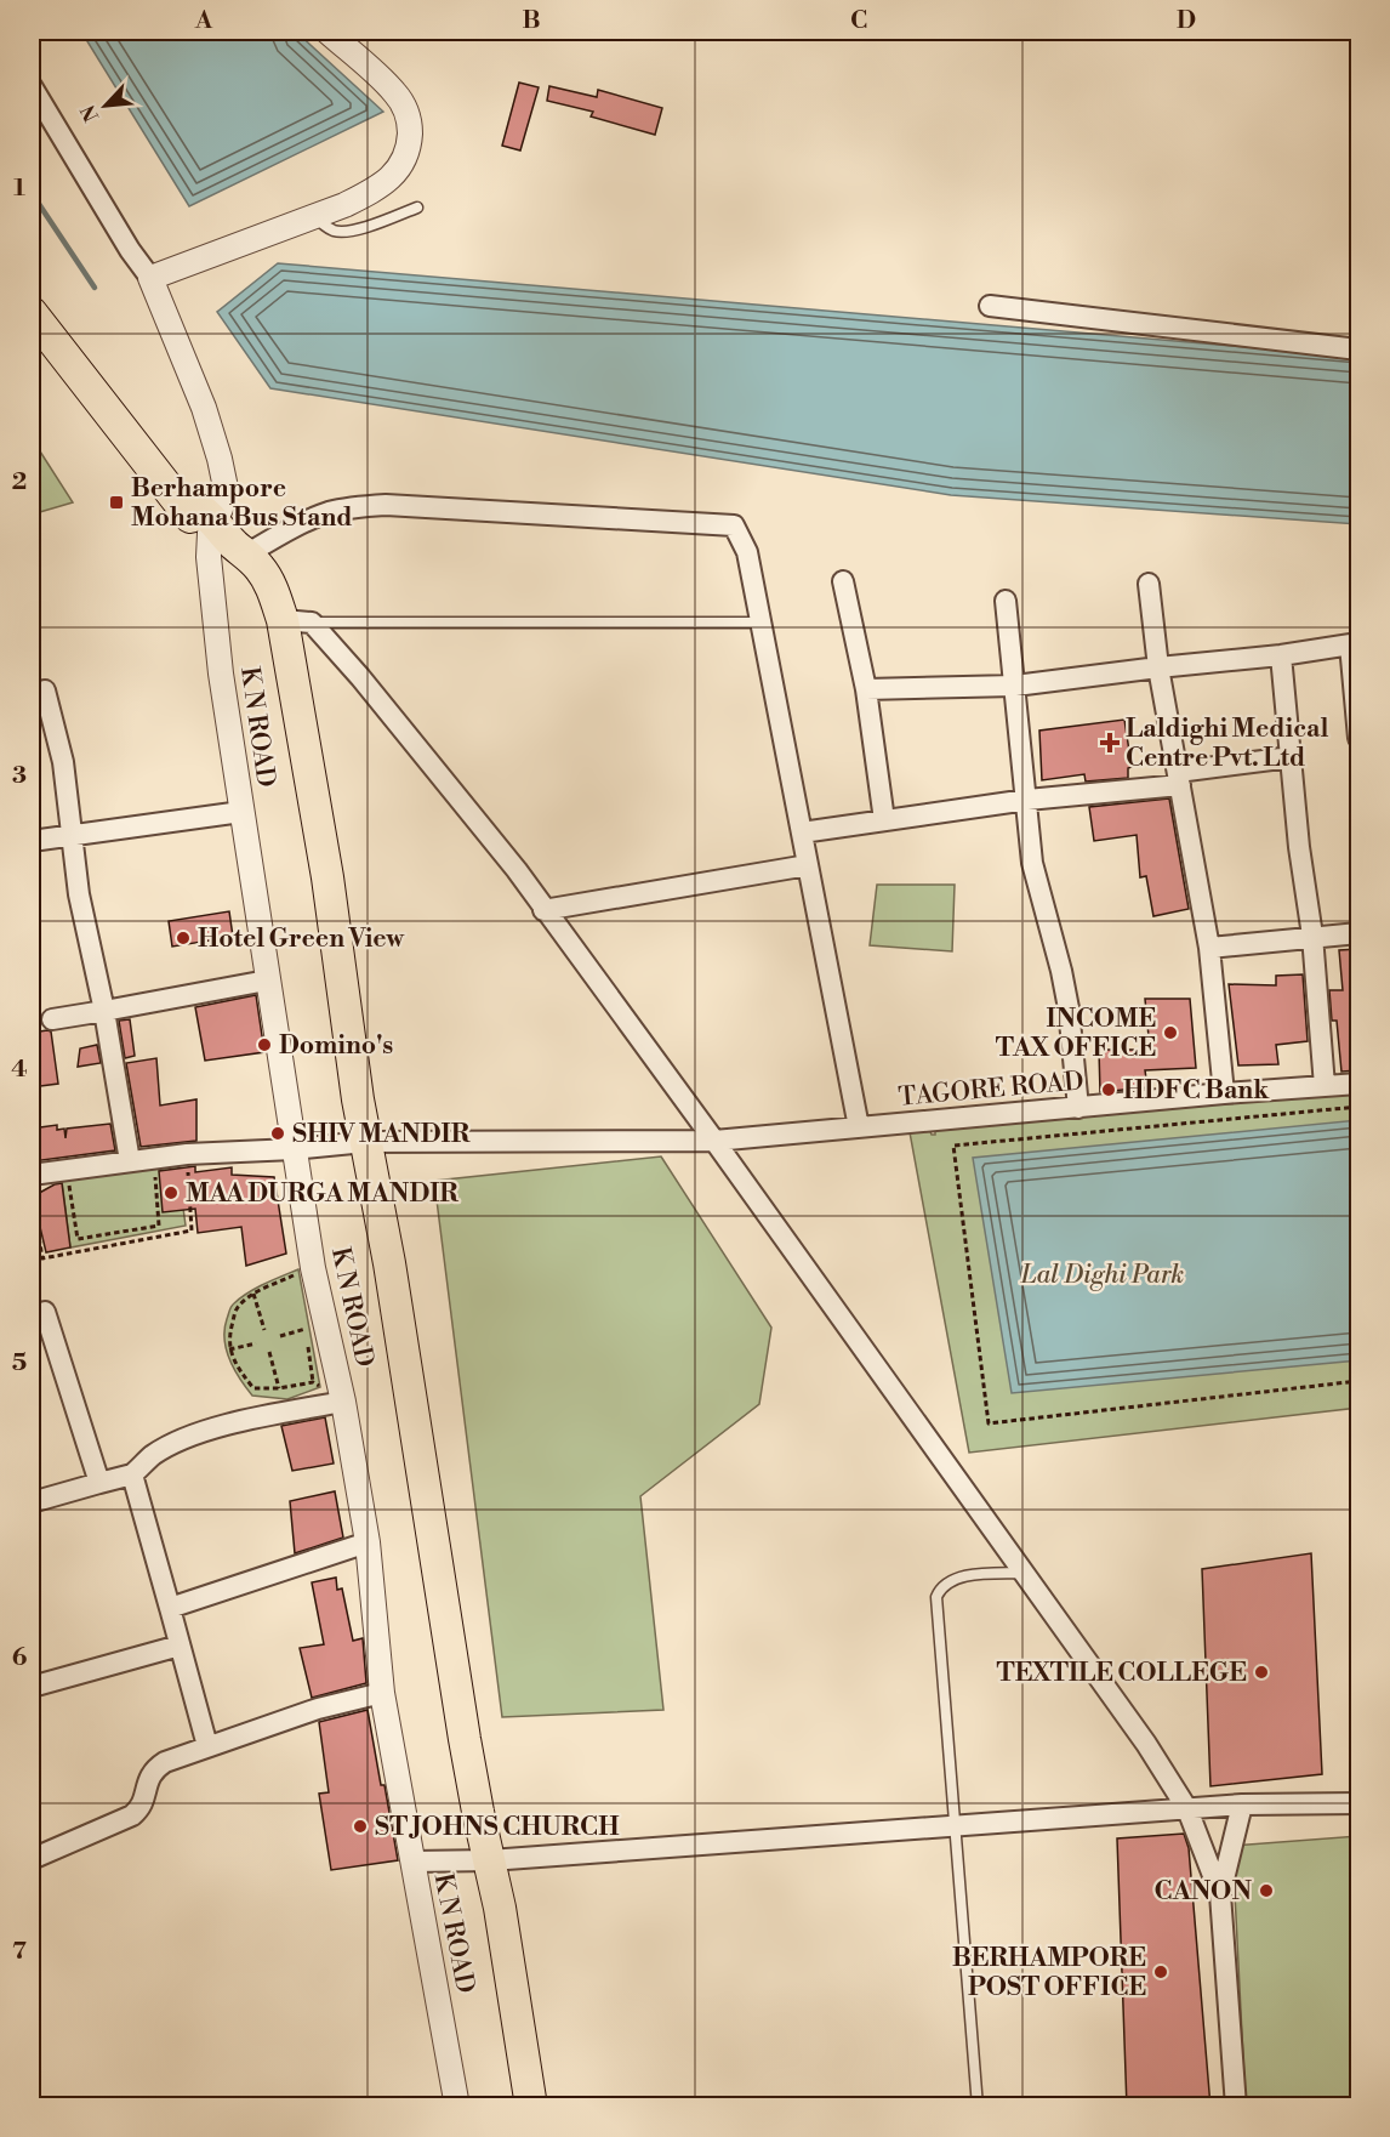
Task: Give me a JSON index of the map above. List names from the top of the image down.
{
  "streets": {
    "street": ["K N ROAD", "TAGORE ROAD"]
  },
  "crossings": [
    ["K N ROAD", "TAGORE ROAD"]
  ],
  "parks": ["Lal Dighi Park"],
  "places": {
    "transit": ["Berhampore Mohana Bus Stand"],
    "health": ["Laldighi Medical Centre Pvt. Ltd"],
    "other": [
      "Hotel Green View",
      "INCOME TAX OFFICE",
      "Domino's",
      "HDFC Bank",
      "SHIV MANDIR",
      "MAA DURGA MANDIR",
      "TEXTILE COLLEGE",
      "ST JOHNS CHURCH",
      "CANON",
      "BERHAMPORE POST OFFICE"
    ]
  },
  "north": "bottom left",
  "grid": {
    "columns": [
      "A",
      "B",
      "C",
      "D"
    ],
    "rows": [
      "1",
      "2",
      "3",
      "4",
      "5",
      "6",
      "7"
    ]
  }
}
